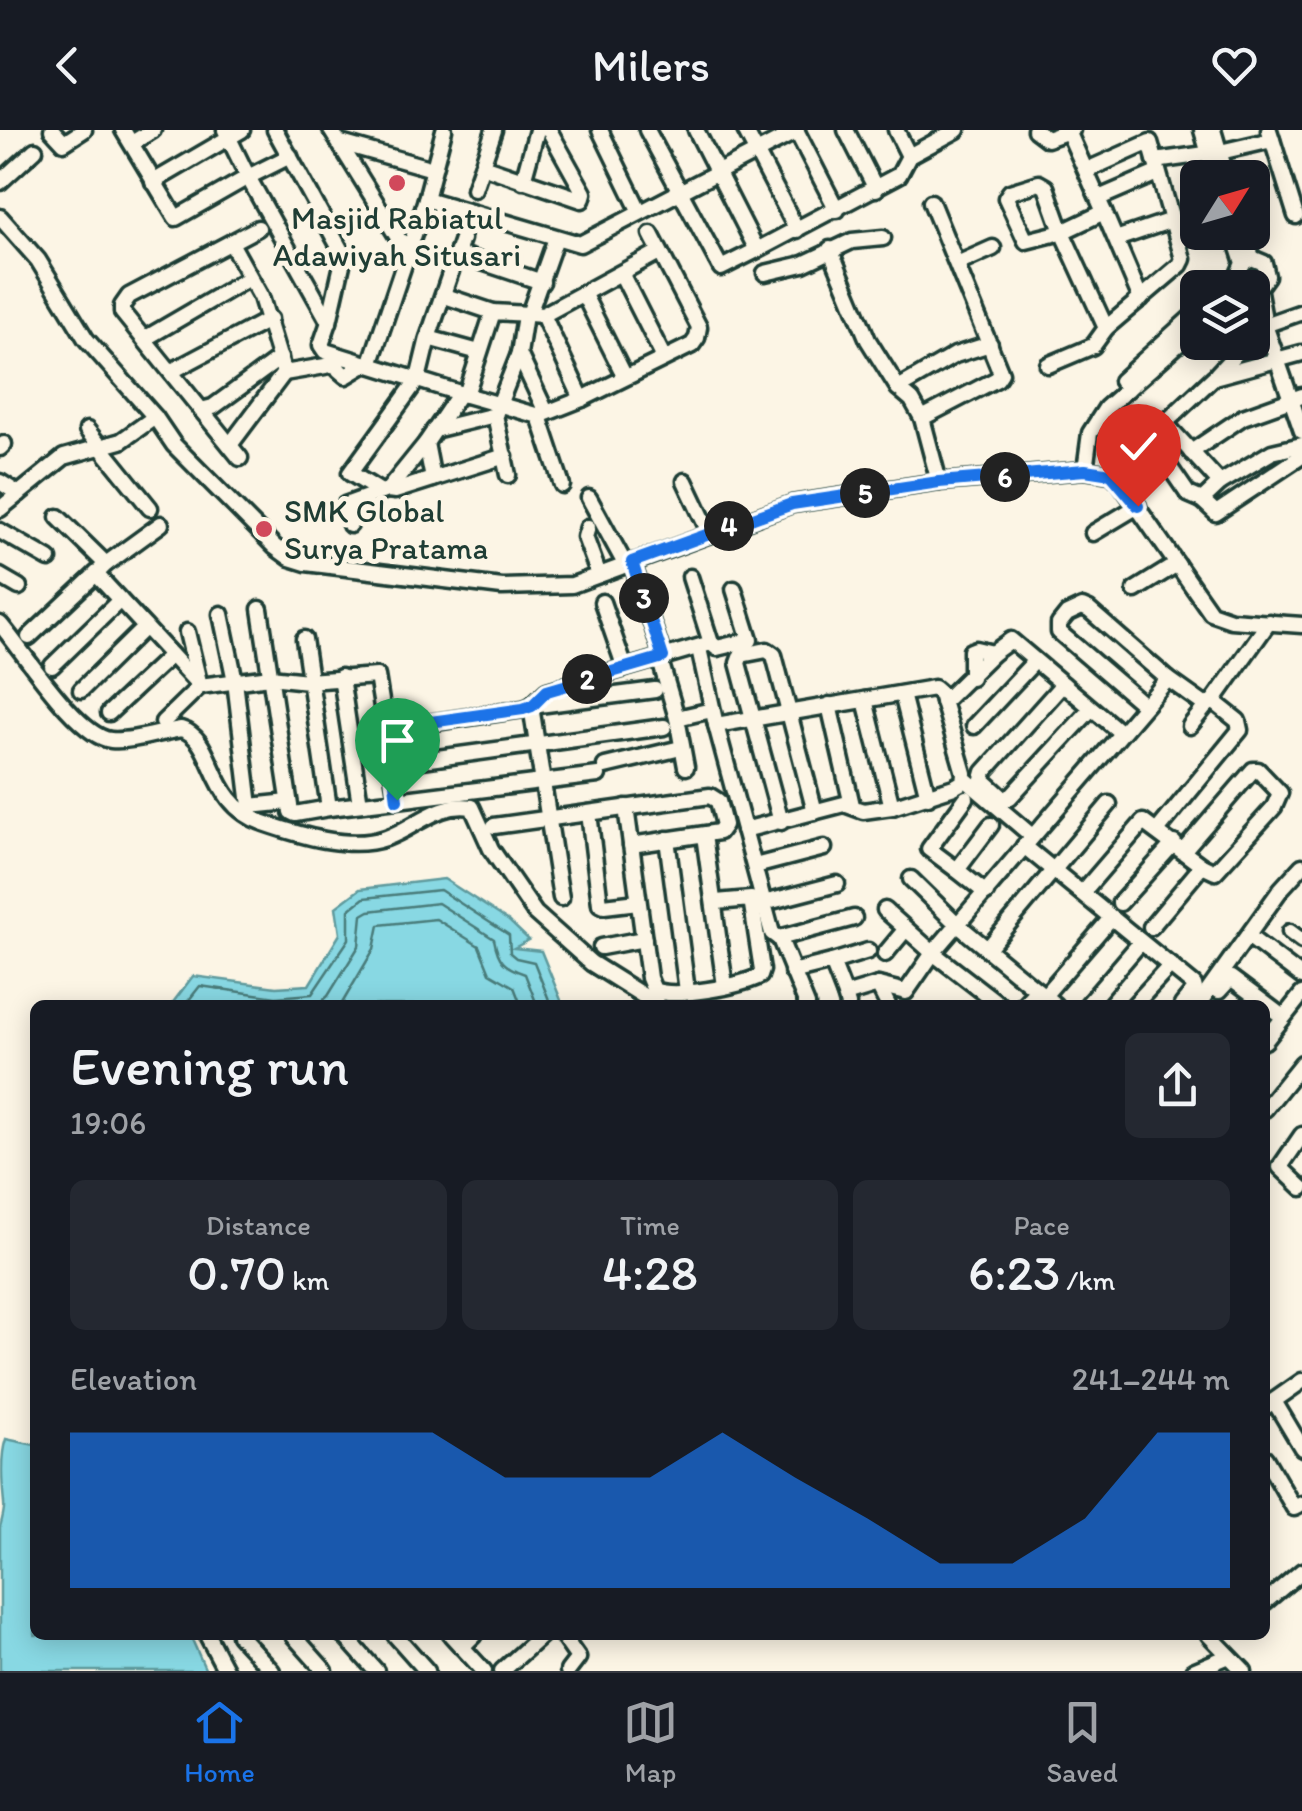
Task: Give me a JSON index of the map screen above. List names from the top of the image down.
{
  "places": ["Masjid Rabiatul Adawiyah Situsari", "SMK Global Surya Pratama"],
  "north": "top right",
  "page": {
    "header": "Milers",
    "pins": [
      "6",
      "5",
      "4",
      "3",
      "2"
    ],
    "heading": ["Evening run", "19:06"],
    "stats": [
      ["Distance", "0.70 km"],
      ["Time", "4:28"],
      ["Pace", "6:23 /km"]
    ],
    "chart": ["Elevation", "241–244 m"],
    "tabs": ["Home", "Map", "Saved"]
  }
}
